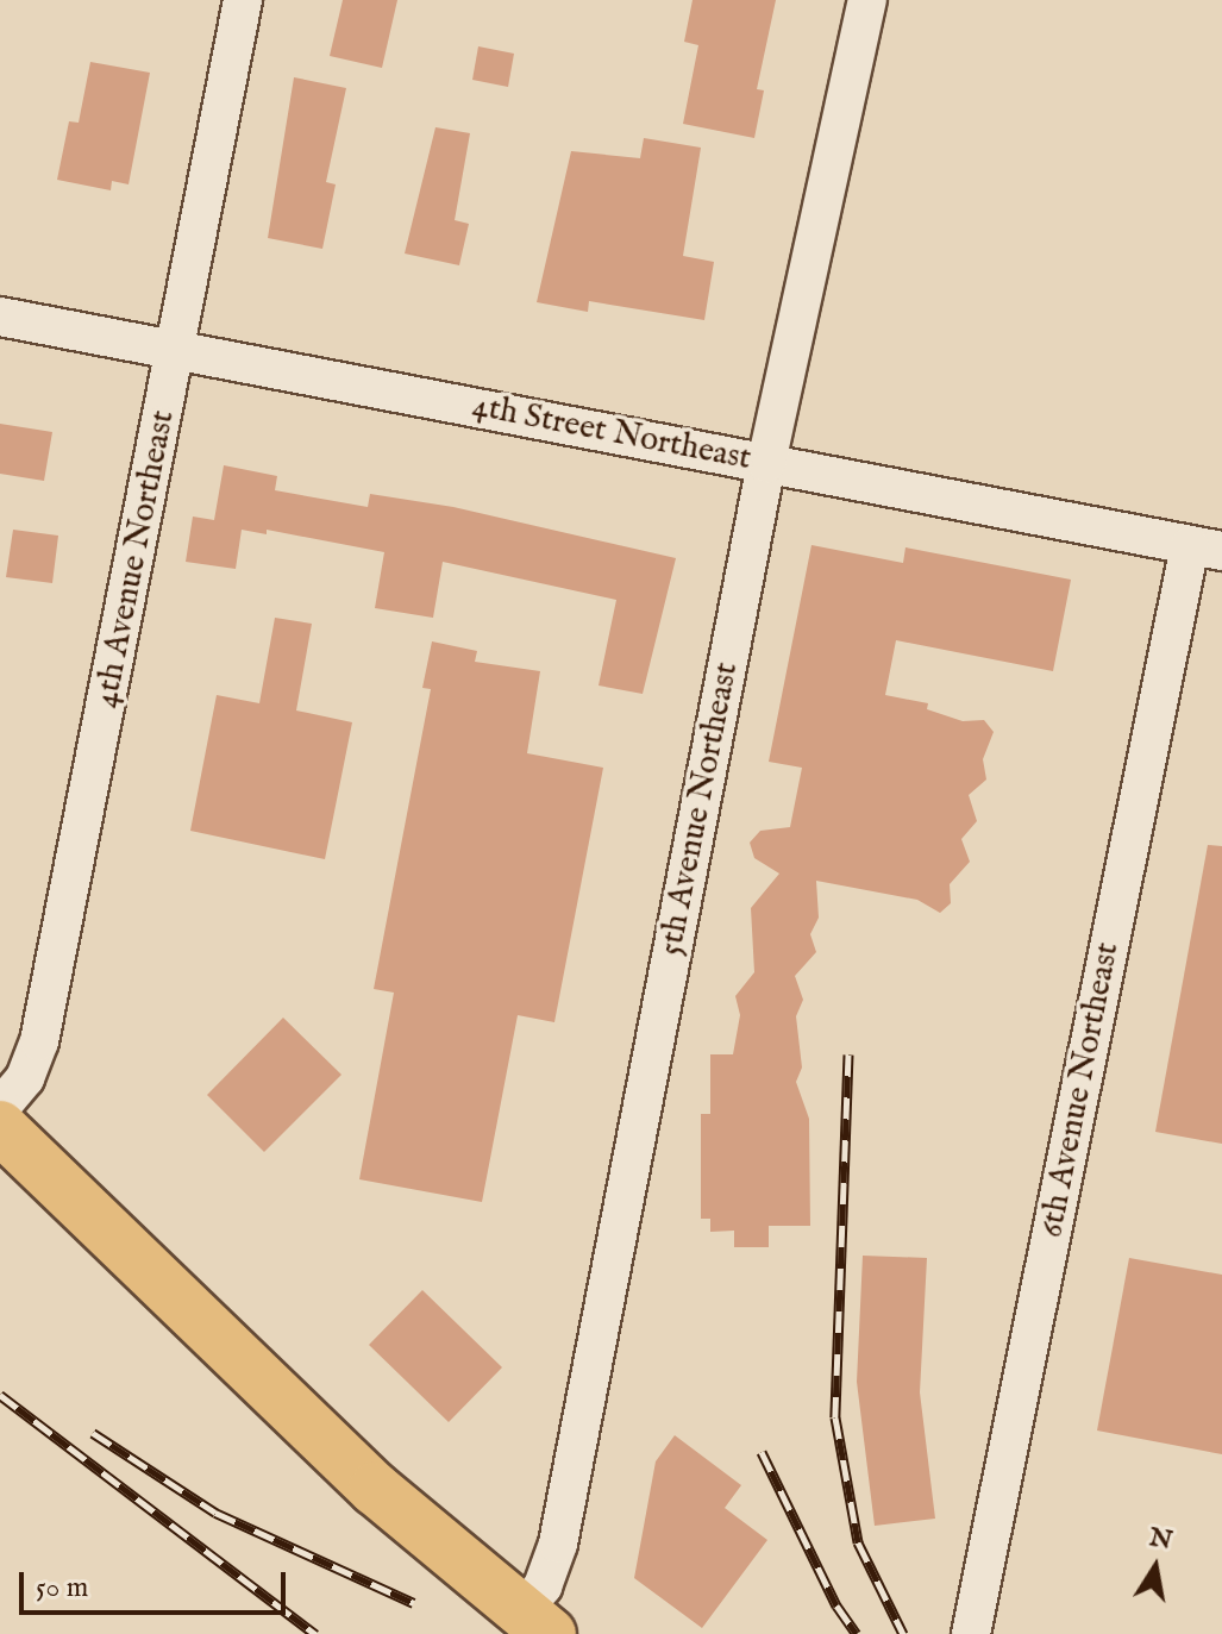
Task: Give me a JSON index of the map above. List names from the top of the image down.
{
  "streets": {
    "street": [
      "4th Street Northeast",
      "4th Avenue Northeast",
      "5th Avenue Northeast",
      "6th Avenue Northeast"
    ]
  },
  "crossings": [
    ["4th Street Northeast", "4th Avenue Northeast"],
    ["4th Street Northeast", "5th Avenue Northeast"],
    ["4th Street Northeast", "6th Avenue Northeast"]
  ],
  "scale_bar": "50 m",
  "north": "top"
}
